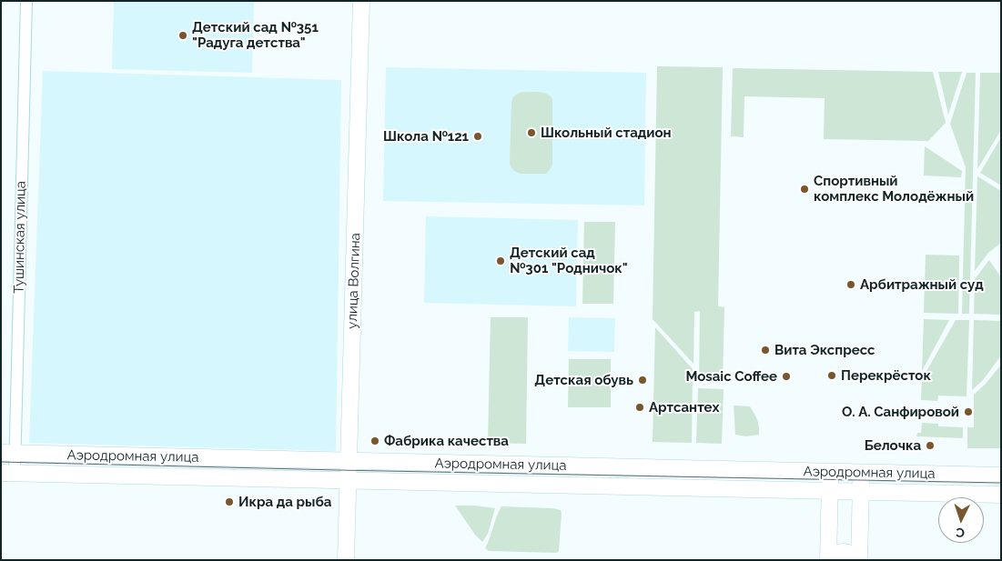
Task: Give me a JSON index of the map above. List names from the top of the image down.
{
  "streets": {
    "main road": ["улица Волгина", "Аэродромная улица"],
    "street": ["Тушинская улица"]
  },
  "crossings": [
    ["Тушинская улица", "Аэродромная улица"],
    ["улица Волгина", "Аэродромная улица"]
  ],
  "places": [
    "Детский сад №351 \"Радуга детства\"",
    "Школьный стадион",
    "Школа №121",
    "Спортивный комплекс Молодёжный",
    "Детский сад №301 \"Родничок\"",
    "Арбитражный суд",
    "Вита Экспресс",
    "Перекрёсток",
    "Mosaic Coffee",
    "Детская обувь",
    "Артсантех",
    "О. А. Санфировой",
    "Фабрика качества",
    "Белочка",
    "Икра да рыба"
  ],
  "north": "bottom"
}
